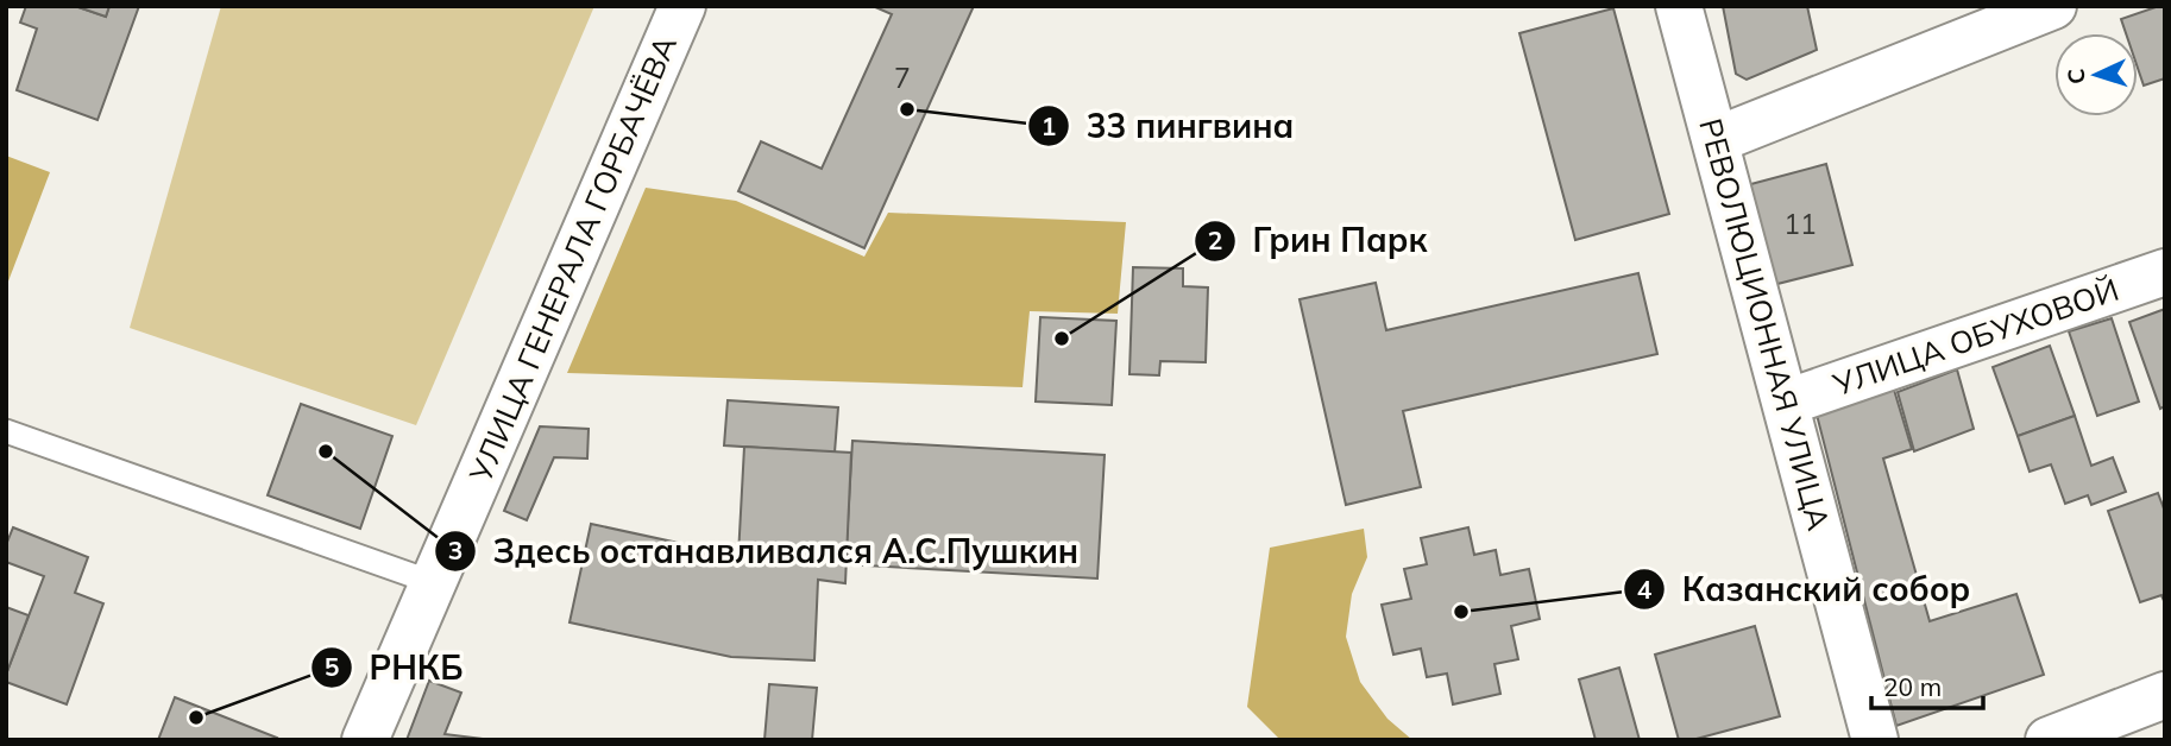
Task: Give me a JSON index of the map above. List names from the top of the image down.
{
  "streets": {
    "street": ["УЛИЦА ГЕНЕРАЛА ГОРБАЧЁВА", "РЕВОЛЮЦИОННАЯ УЛИЦА", "УЛИЦА ОБУХОВОЙ"]
  },
  "crossings": [
    ["РЕВОЛЮЦИОННАЯ УЛИЦА", "УЛИЦА ОБУХОВОЙ"]
  ],
  "places": [
    "33 пингвина",
    "Грин Парк",
    "Здесь останавливался А.С.Пушкин",
    "Казанский собор",
    "РНКБ"
  ],
  "house_numbers": ["7", "11"],
  "scale_bar": "20 m",
  "north": "left"
}
